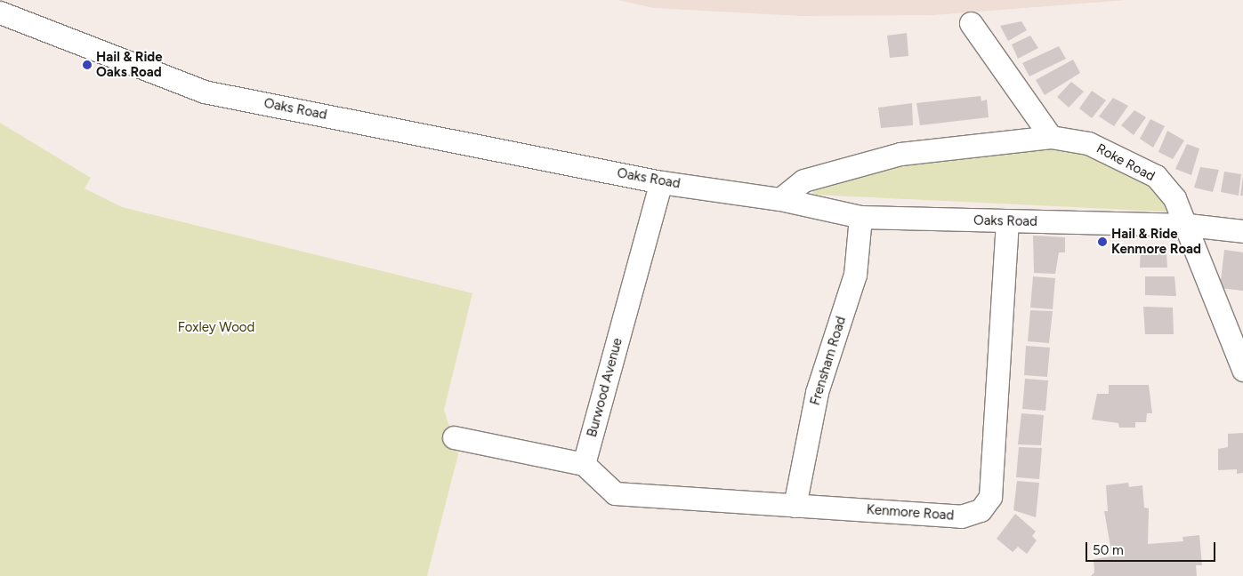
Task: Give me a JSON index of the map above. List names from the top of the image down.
{
  "streets": {
    "street": [
      "Oaks Road",
      "Roke Road",
      "Frensham Road",
      "Burwood Avenue",
      "Kenmore Road"
    ]
  },
  "crossings": [
    ["Oaks Road", "Roke Road"],
    ["Oaks Road", "Frensham Road"],
    ["Oaks Road", "Burwood Avenue"],
    ["Oaks Road", "Kenmore Road"],
    ["Frensham Road", "Kenmore Road"],
    ["Burwood Avenue", "Kenmore Road"]
  ],
  "parks": ["Foxley Wood"],
  "places": ["Hail & Ride Oaks Road", "Hail & Ride Kenmore Road"],
  "scale_bar": "50 m"
}
